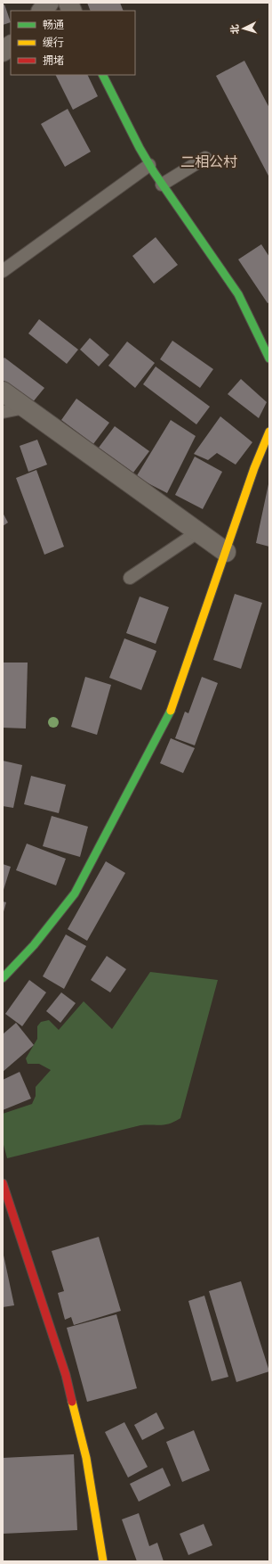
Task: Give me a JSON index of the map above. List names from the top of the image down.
{
  "districts": ["二相公村"],
  "legend": ["畅通", "缓行", "拥堵"],
  "north": "left"
}
